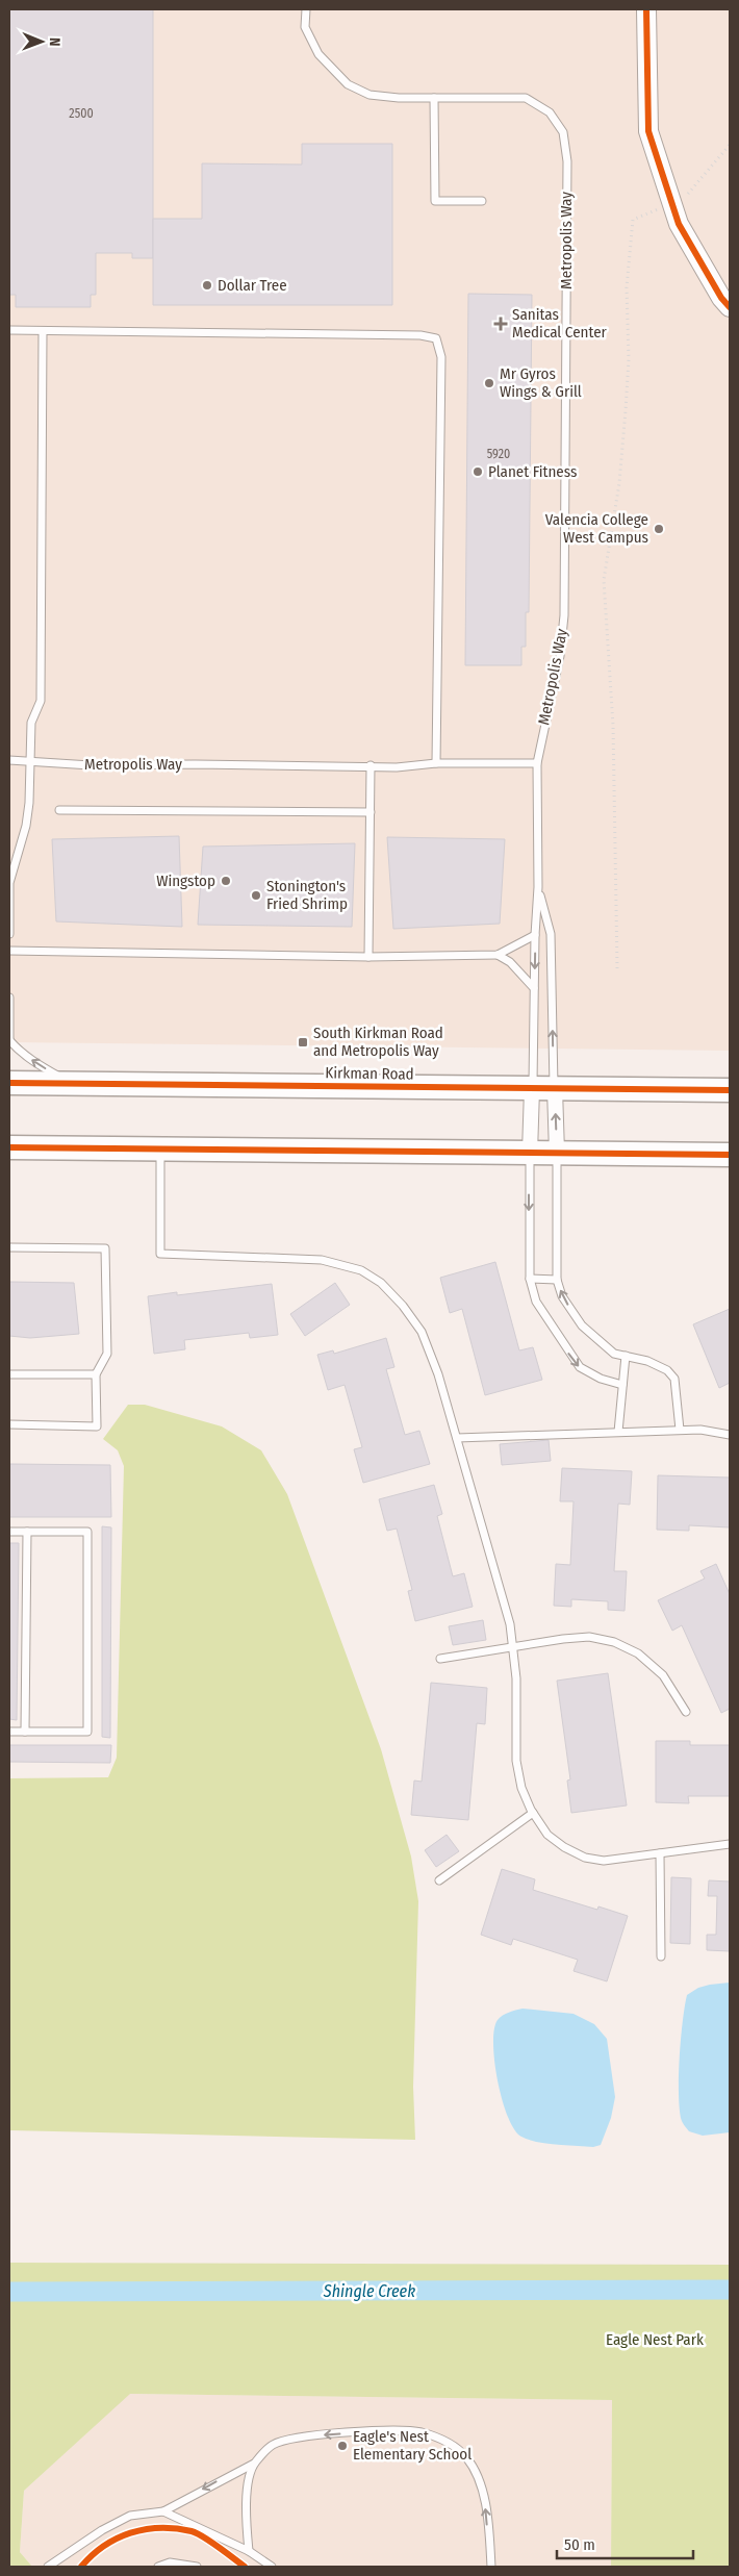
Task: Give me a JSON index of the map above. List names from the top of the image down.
{
  "streets": {
    "main road": ["Kirkman Road"],
    "lane": ["Metropolis Way"]
  },
  "water": ["Shingle Creek"],
  "parks": ["Eagle Nest Park"],
  "places": {
    "other": [
      "Dollar Tree",
      "Mr Gyros Wings & Grill",
      "Planet Fitness",
      "Valencia College West Campus",
      "Wingstop",
      "Stonington's Fried Shrimp",
      "Eagle's Nest Elementary School"
    ],
    "health": ["Sanitas Medical Center"],
    "transit": ["South Kirkman Road and Metropolis Way"]
  },
  "house_numbers": ["2500", "5920"],
  "scale_bar": "50 m",
  "north": "right"
}
